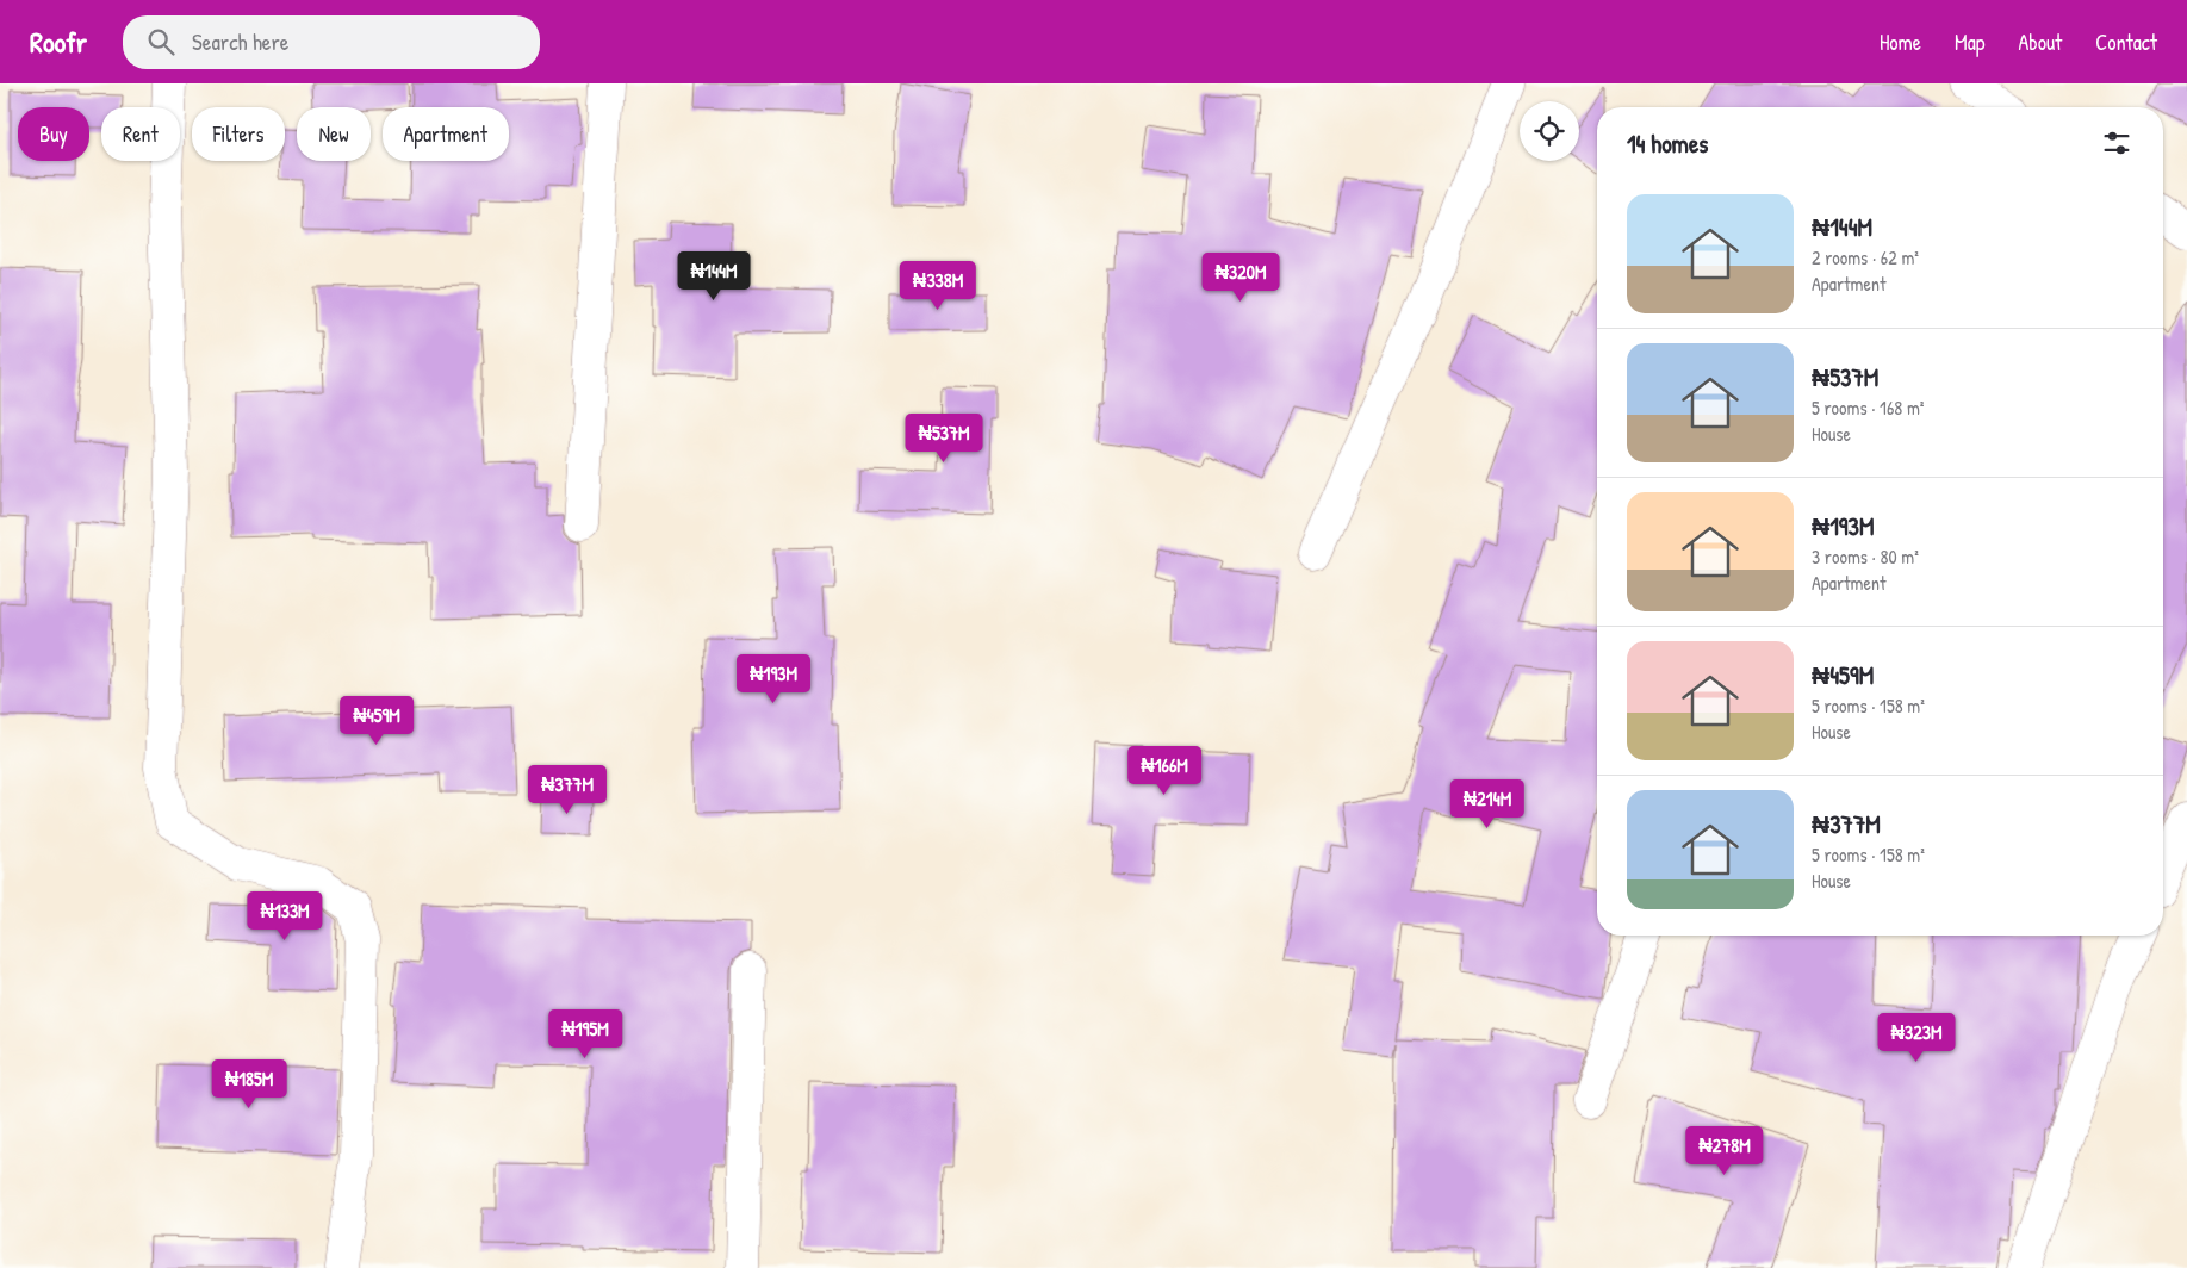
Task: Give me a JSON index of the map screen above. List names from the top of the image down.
{
  "page": {
    "header": "Roofr",
    "search": "Search here",
    "nav": [
      "Home",
      "Map",
      "About",
      "Contact"
    ],
    "chip": [
      "Buy",
      "Rent",
      "Filters",
      "New",
      "Apartment"
    ],
    "heading": "14 homes",
    "list": [
      {
        "name": "₦144M",
        "note": "2 rooms · 62 m² · Apartment"
      },
      {
        "name": "₦537M",
        "note": "5 rooms · 168 m² · House"
      },
      {
        "name": "₦193M",
        "note": "3 rooms · 80 m² · Apartment"
      },
      {
        "name": "₦459M",
        "note": "5 rooms · 158 m² · House"
      },
      {
        "name": "₦377M",
        "note": "5 rooms · 158 m² · House"
      }
    ],
    "price": [
      "₦144M",
      "₦320M",
      "₦338M",
      "₦537M",
      "₦193M",
      "₦459M",
      "₦166M",
      "₦377M",
      "₦214M",
      "₦133M",
      "₦195M",
      "₦323M",
      "₦185M",
      "₦278M"
    ]
  }
}
